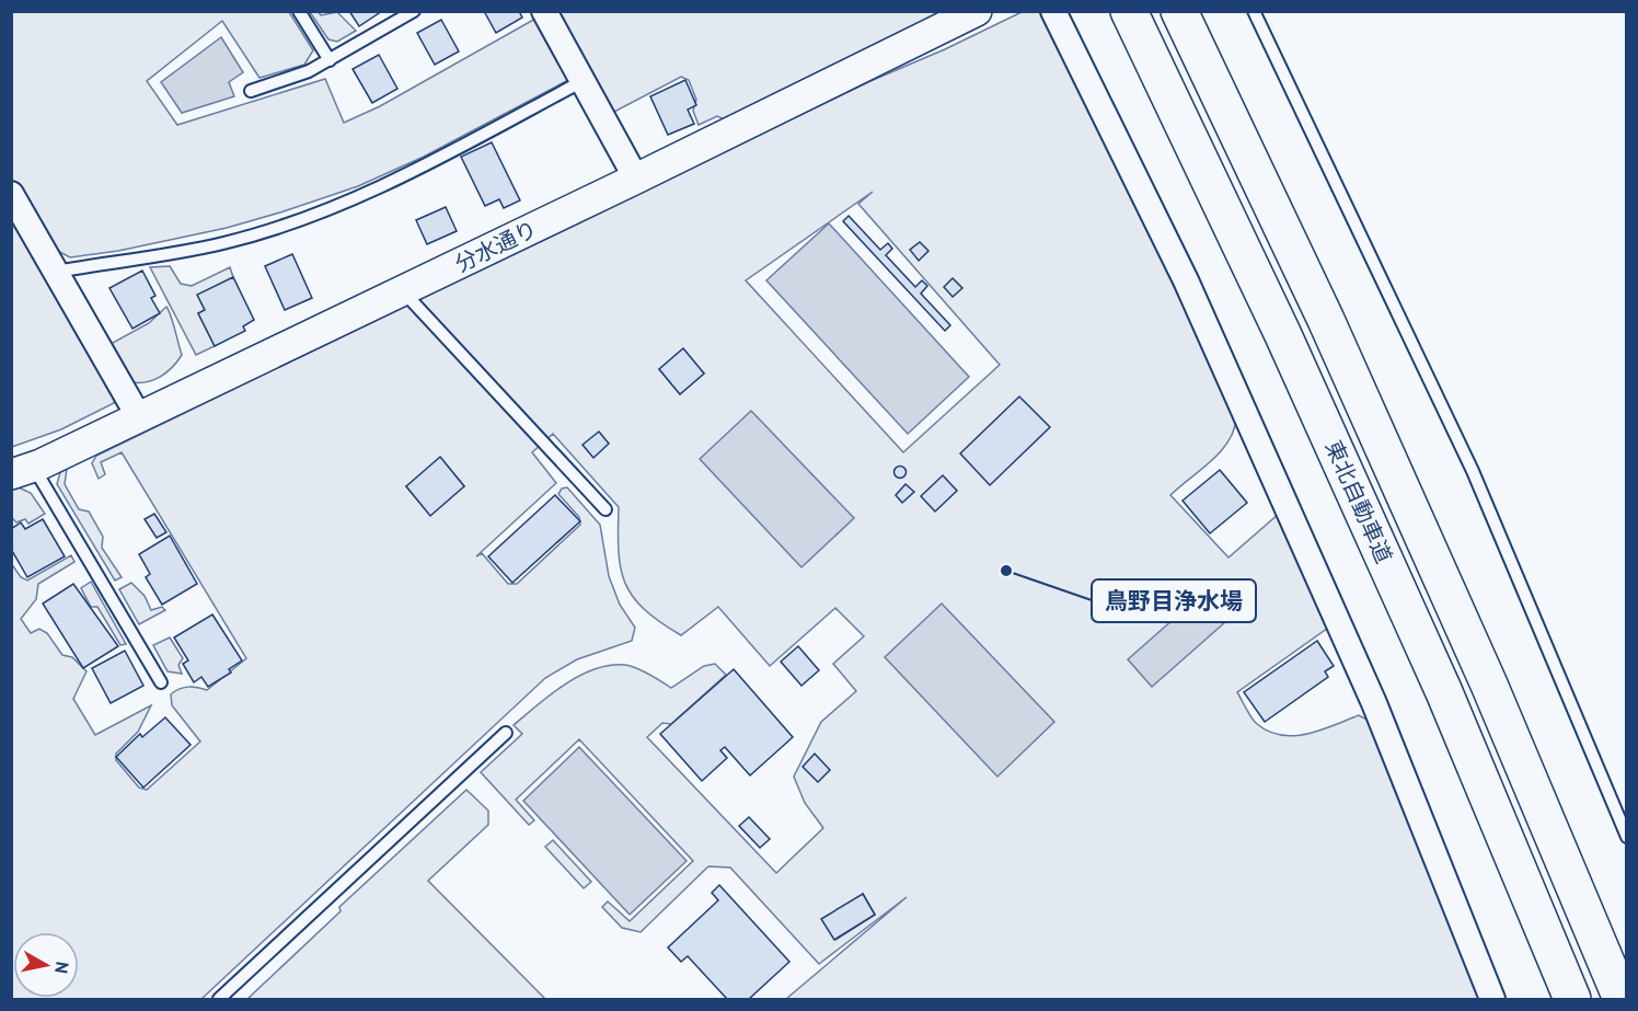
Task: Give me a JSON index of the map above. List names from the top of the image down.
{
  "streets": {
    "highway": ["東北自動車道"],
    "street": ["分水通り"]
  },
  "places": ["鳥野目浄水場"],
  "north": "right"
}
